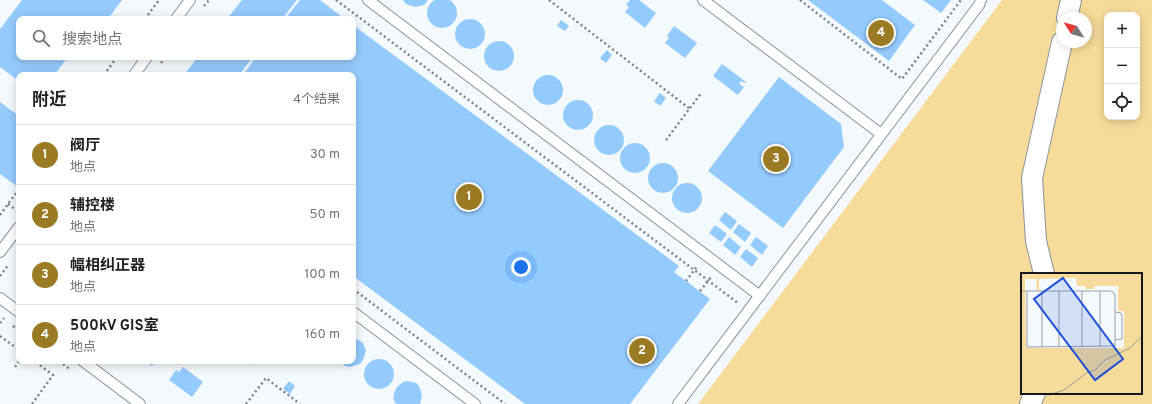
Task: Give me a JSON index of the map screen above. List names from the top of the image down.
{
  "north": "top left",
  "page": {
    "map_buttons": ["+", "−"],
    "search": "搜索地点",
    "pins": [
      "4",
      "3",
      "1",
      "2"
    ],
    "heading": ["附近", "4个结果"],
    "list": [
      {
        "mark": "1",
        "name": "阀厅",
        "note": "地点",
        "value": "30 m"
      },
      {
        "mark": "2",
        "name": "辅控楼",
        "note": "地点",
        "value": "50 m"
      },
      {
        "mark": "3",
        "name": "幅相纠正器",
        "note": "地点",
        "value": "100 m"
      },
      {
        "mark": "4",
        "name": "500kV GIS室",
        "note": "地点",
        "value": "160 m"
      }
    ]
  }
}
